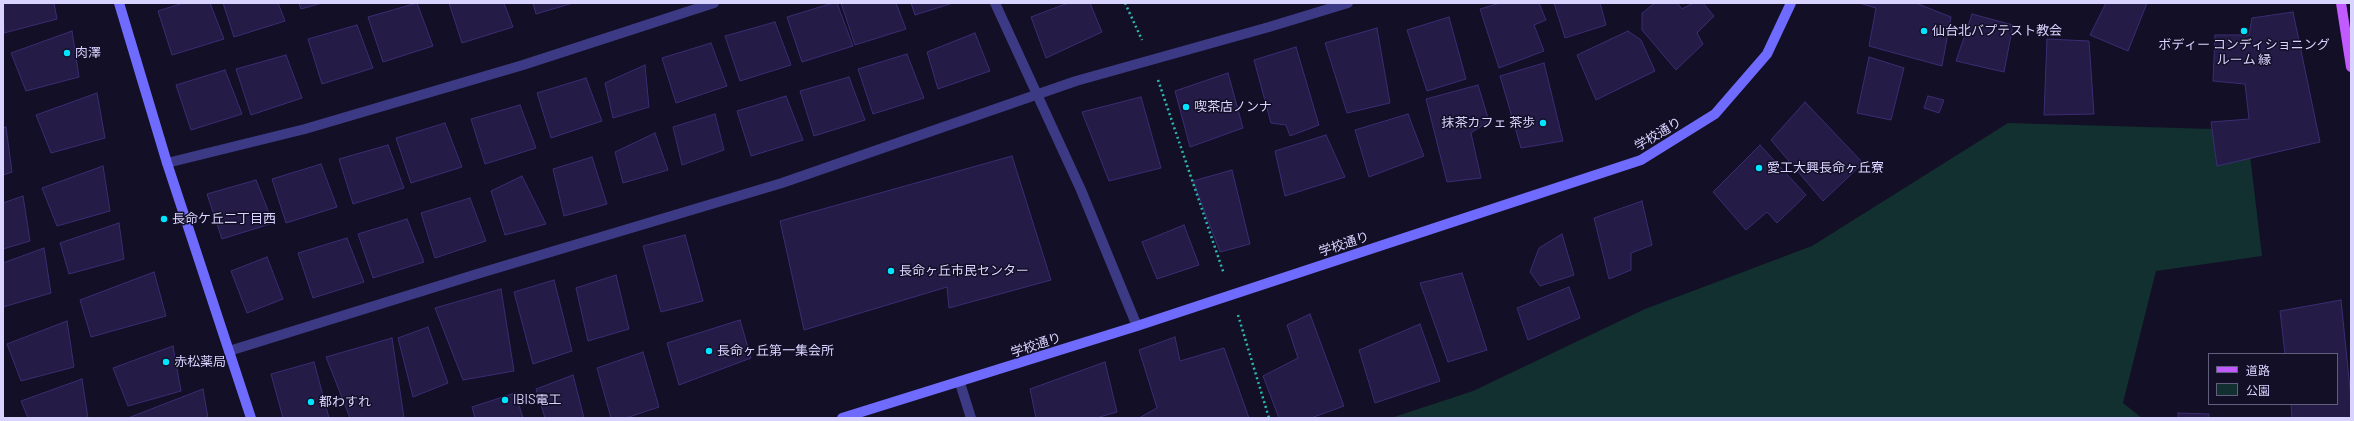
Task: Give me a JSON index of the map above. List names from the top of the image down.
{
  "streets": {
    "street": ["学校通り"]
  },
  "places": [
    "仙台北バプテスト教会",
    "ボディー コンディショニング ルーム 縁",
    "肉澤",
    "喫茶店ノンナ",
    "抹茶カフェ 茶歩",
    "愛工大興長命ヶ丘寮",
    "長命ケ丘二丁目西",
    "長命ヶ丘市民センター",
    "長命ヶ丘第一集会所",
    "赤松薬局",
    "IBIS電工",
    "都わすれ"
  ],
  "legend": ["道路", "公園"]
}
